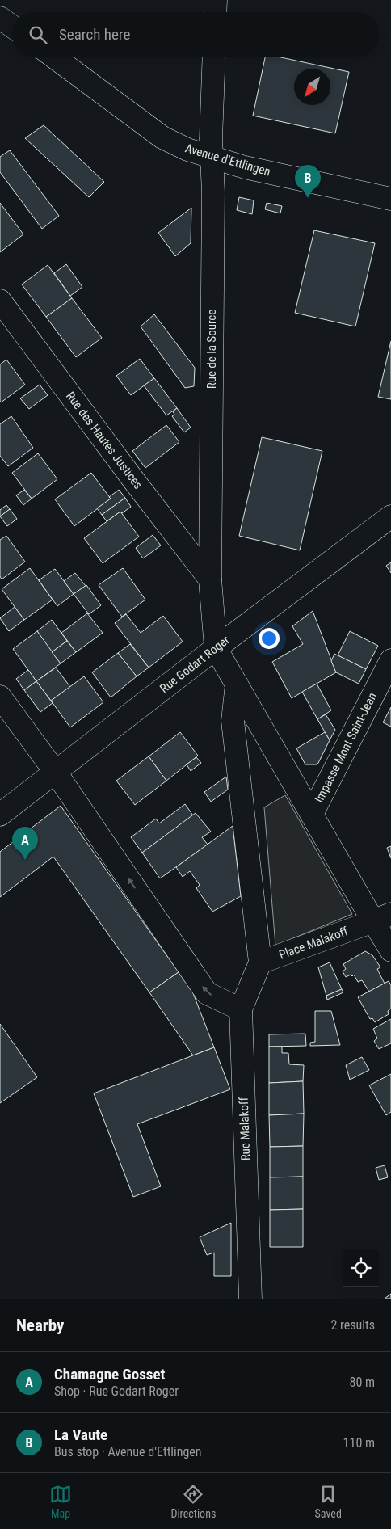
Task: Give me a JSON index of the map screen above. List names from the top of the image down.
{
  "streets": {
    "street": [
      "Avenue d'Ettlingen",
      "Rue de la Source",
      "Rue des Hautes Justices",
      "Rue Godart Roger",
      "Impasse Mont Saint-Jean",
      "Place Malakoff",
      "Rue Malakoff"
    ]
  },
  "crossings": [
    ["Avenue d'Ettlingen", "Rue de la Source"],
    ["Rue de la Source", "Rue des Hautes Justices"],
    ["Rue de la Source", "Rue Godart Roger"],
    ["Place Malakoff", "Rue Malakoff"]
  ],
  "north": "bottom left",
  "page": {
    "search": "Search here",
    "pins": ["B", "A"],
    "heading": ["Nearby", "2 results"],
    "list": [
      {
        "mark": "A",
        "name": "Chamagne Gosset",
        "note": "Shop · Rue Godart Roger",
        "value": "80 m"
      },
      {
        "mark": "B",
        "name": "La Vaute",
        "note": "Bus stop · Avenue d'Ettlingen",
        "value": "110 m"
      }
    ],
    "nav": ["Map", "Directions", "Saved"]
  }
}
